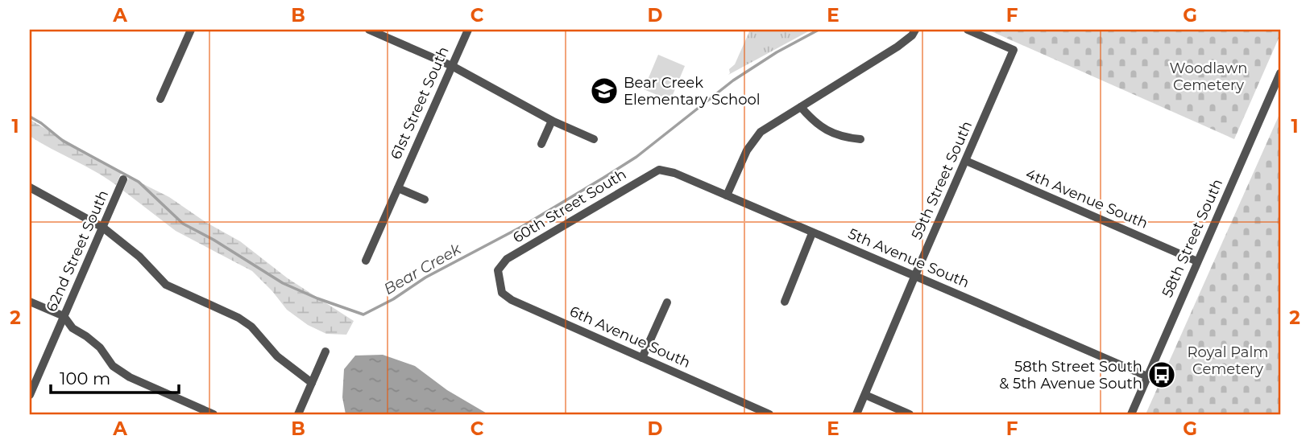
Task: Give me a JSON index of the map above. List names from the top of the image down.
{
  "streets": {
    "street": [
      "61st Street South",
      "59th Street South",
      "4th Avenue South",
      "60th Street South",
      "58th Street South",
      "62nd Street South",
      "5th Avenue South",
      "6th Avenue South"
    ]
  },
  "crossings": [
    ["59th Street South", "4th Avenue South"],
    ["59th Street South", "5th Avenue South"],
    ["4th Avenue South", "58th Street South"],
    ["60th Street South", "5th Avenue South"],
    ["60th Street South", "6th Avenue South"],
    ["58th Street South", "5th Avenue South"]
  ],
  "water": ["Bear Creek"],
  "parks": ["Woodlawn Cemetery", "Royal Palm Cemetery"],
  "places": {
    "school or university": ["Bear Creek Elementary School"],
    "bus stop": ["58th Street South & 5th Avenue South"]
  },
  "scale_bar": "100 m",
  "grid": {
    "columns": [
      "A",
      "B",
      "C",
      "D",
      "E",
      "F",
      "G"
    ],
    "rows": ["1", "2"]
  }
}
